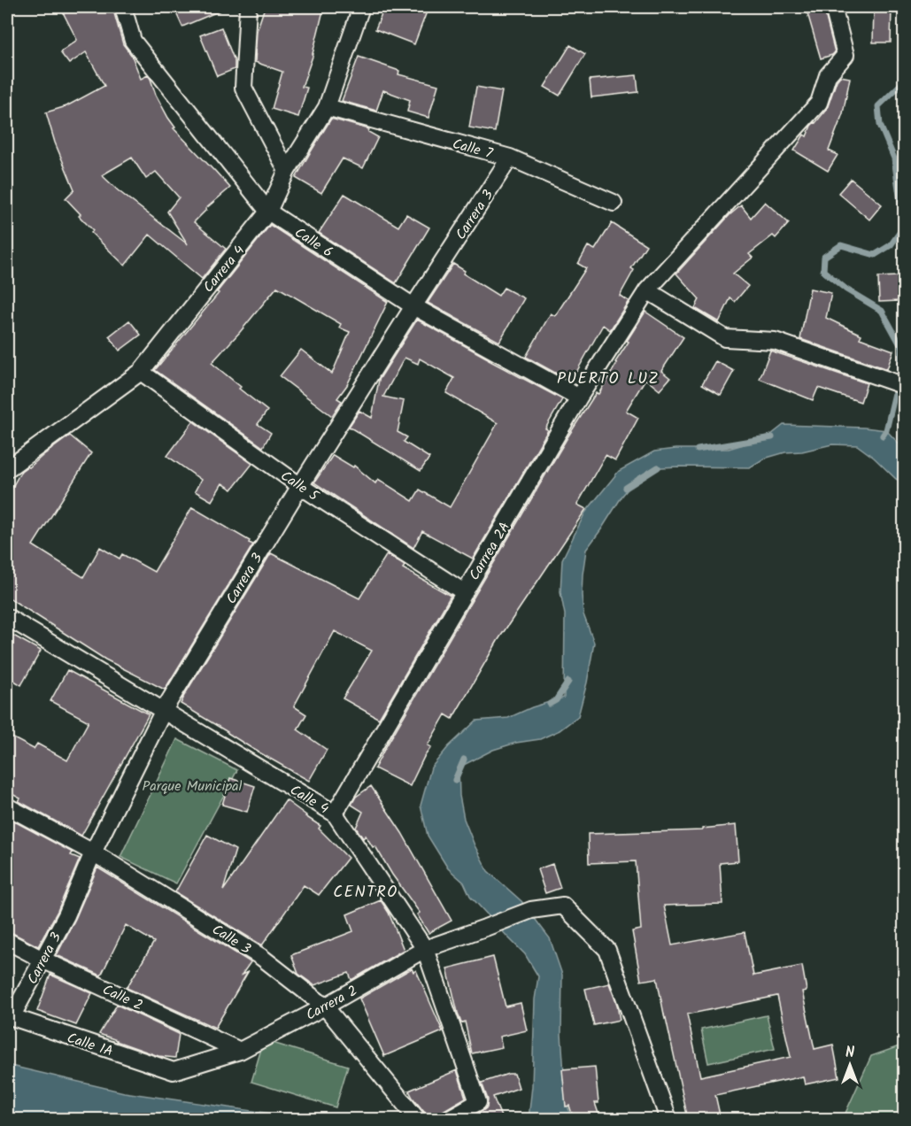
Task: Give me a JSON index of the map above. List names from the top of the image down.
{
  "streets": {
    "street": [
      "Calle 7",
      "Carrera 3",
      "Calle 6",
      "Carrera 4",
      "Calle 5",
      "Carrrea 2A",
      "Calle 4",
      "Calle 3",
      "Calle 2",
      "Carrera 2",
      "Calle 1A"
    ]
  },
  "crossings": [
    ["Calle 7", "Carrera 3"],
    ["Calle 7", "Carrera 4"],
    ["Carrera 3", "Calle 6"],
    ["Carrera 3", "Calle 5"],
    ["Carrera 3", "Calle 4"],
    ["Carrera 3", "Calle 3"],
    ["Carrera 3", "Calle 2"],
    ["Carrera 3", "Calle 1A"],
    ["Calle 6", "Carrera 4"],
    ["Calle 6", "Carrrea 2A"],
    ["Carrera 4", "Calle 5"],
    ["Calle 5", "Carrrea 2A"],
    ["Carrrea 2A", "Calle 4"],
    ["Calle 4", "Carrera 2"],
    ["Calle 3", "Carrera 2"],
    ["Calle 2", "Carrera 2"],
    ["Carrera 2", "Calle 1A"]
  ],
  "districts": ["PUERTO LUZ", "CENTRO"],
  "parks": ["Parque Municipal"],
  "north": "top"
}
